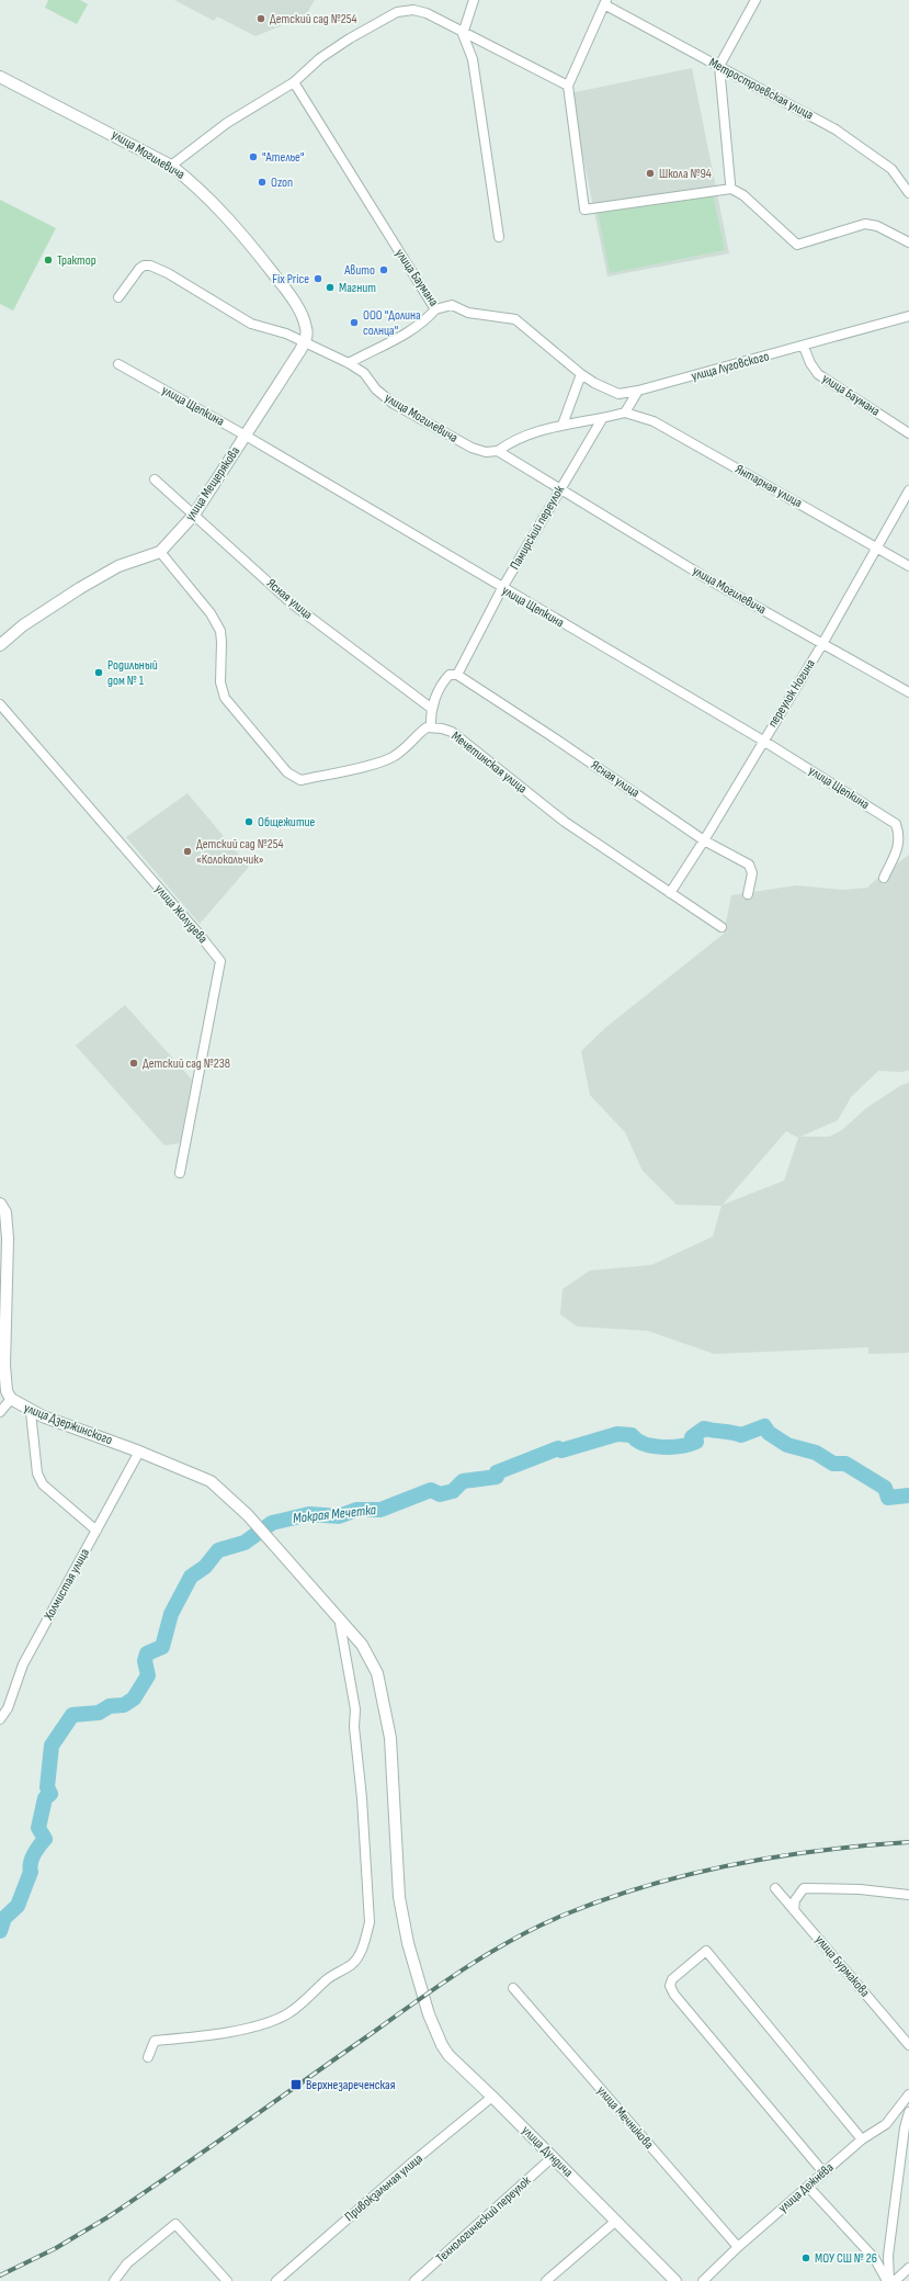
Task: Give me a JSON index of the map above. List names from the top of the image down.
{
  "streets": {
    "street": [
      "Метростроевская улица",
      "улица Могилевича",
      "улица Баумана",
      "улица Луговского",
      "улица Щепкина",
      "улица Мещерякова",
      "Янтарная улица",
      "Памирский переулок",
      "Ясная улица",
      "переулок Ногина",
      "Мечетинская улица",
      "улица Жолудева",
      "улица Дзержинского",
      "Холмистая улица",
      "улица Бурмакова",
      "улица Мечникова",
      "улица Дундича",
      "Привокзальная улица",
      "улица Дежнёва",
      "Технологический переулок"
    ]
  },
  "crossings": [
    ["улица Могилевича", "улица Мещерякова"],
    ["улица Могилевича", "Памирский переулок"],
    ["улица Могилевича", "переулок Ногина"],
    ["улица Баумана", "улица Луговского"],
    ["улица Щепкина", "улица Мещерякова"],
    ["улица Щепкина", "Памирский переулок"],
    ["улица Щепкина", "переулок Ногина"],
    ["улица Мещерякова", "Ясная улица"],
    ["Янтарная улица", "переулок Ногина"],
    ["Памирский переулок", "Ясная улица"],
    ["Памирский переулок", "Мечетинская улица"],
    ["Ясная улица", "переулок Ногина"],
    ["переулок Ногина", "Мечетинская улица"],
    ["улица Дзержинского", "Холмистая улица"],
    ["улица Дзержинского", "улица Дундича"],
    ["улица Мечникова", "улица Дежнёва"],
    ["улица Дундича", "Привокзальная улица"],
    ["улица Дундича", "Технологический переулок"]
  ],
  "water": ["Мокрая Мечетка"],
  "places": {
    "other": [
      "Детский сад №254",
      "\"Ателье\"",
      "Школа №94",
      "Ozon",
      "Трактор",
      "Авито",
      "Fix Price",
      "Магнит",
      "ООО \"Долина солнца\"",
      "Родильный дом № 1",
      "Общежитие",
      "Детский сад №254 «Колокольчик»",
      "Детский сад №238",
      "МОУ СШ № 26"
    ],
    "transit": ["Верхнезареченская"]
  }
}
